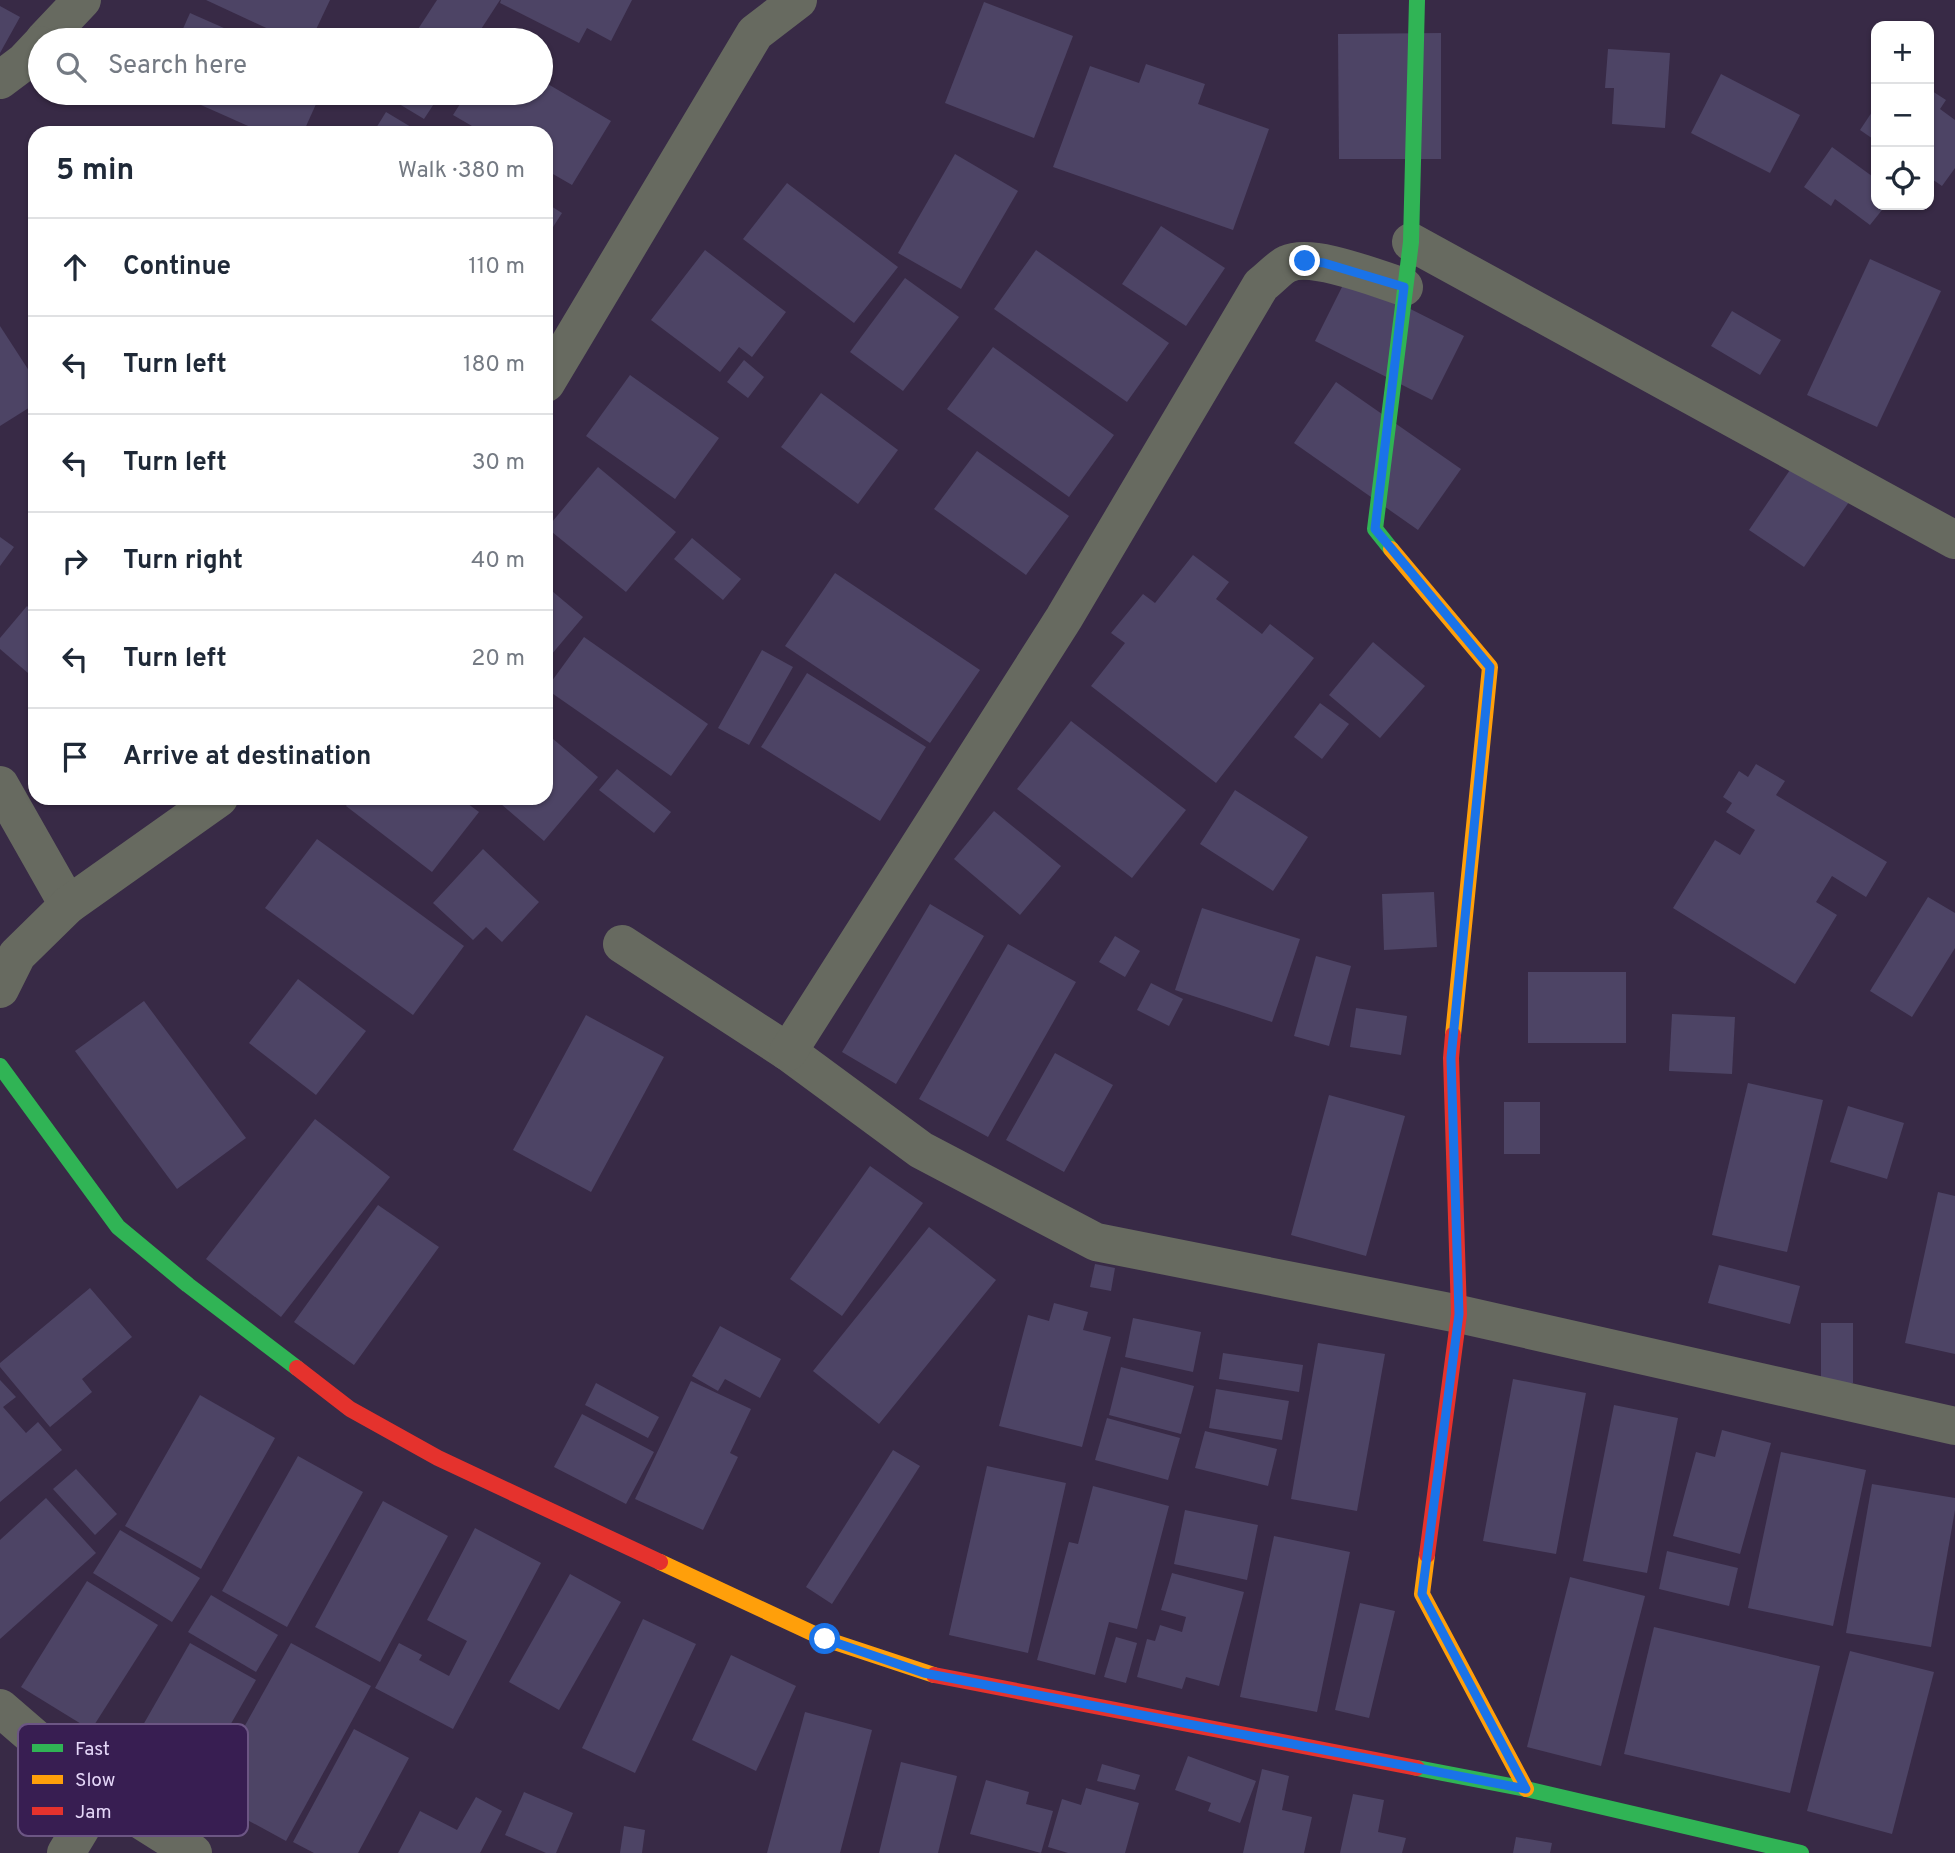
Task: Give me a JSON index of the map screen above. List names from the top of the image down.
{
  "legend": ["Fast", "Slow", "Jam"],
  "page": {
    "map_buttons": ["+", "−"],
    "search": "Search here",
    "heading": ["5 min", "Walk · 380 m"],
    "list": [
      ["Continue", "110 m"],
      ["Turn left", "180 m"],
      ["Turn left", "30 m"],
      ["Turn right", "40 m"],
      ["Turn left", "20 m"],
      "Arrive at destination"
    ]
  }
}
